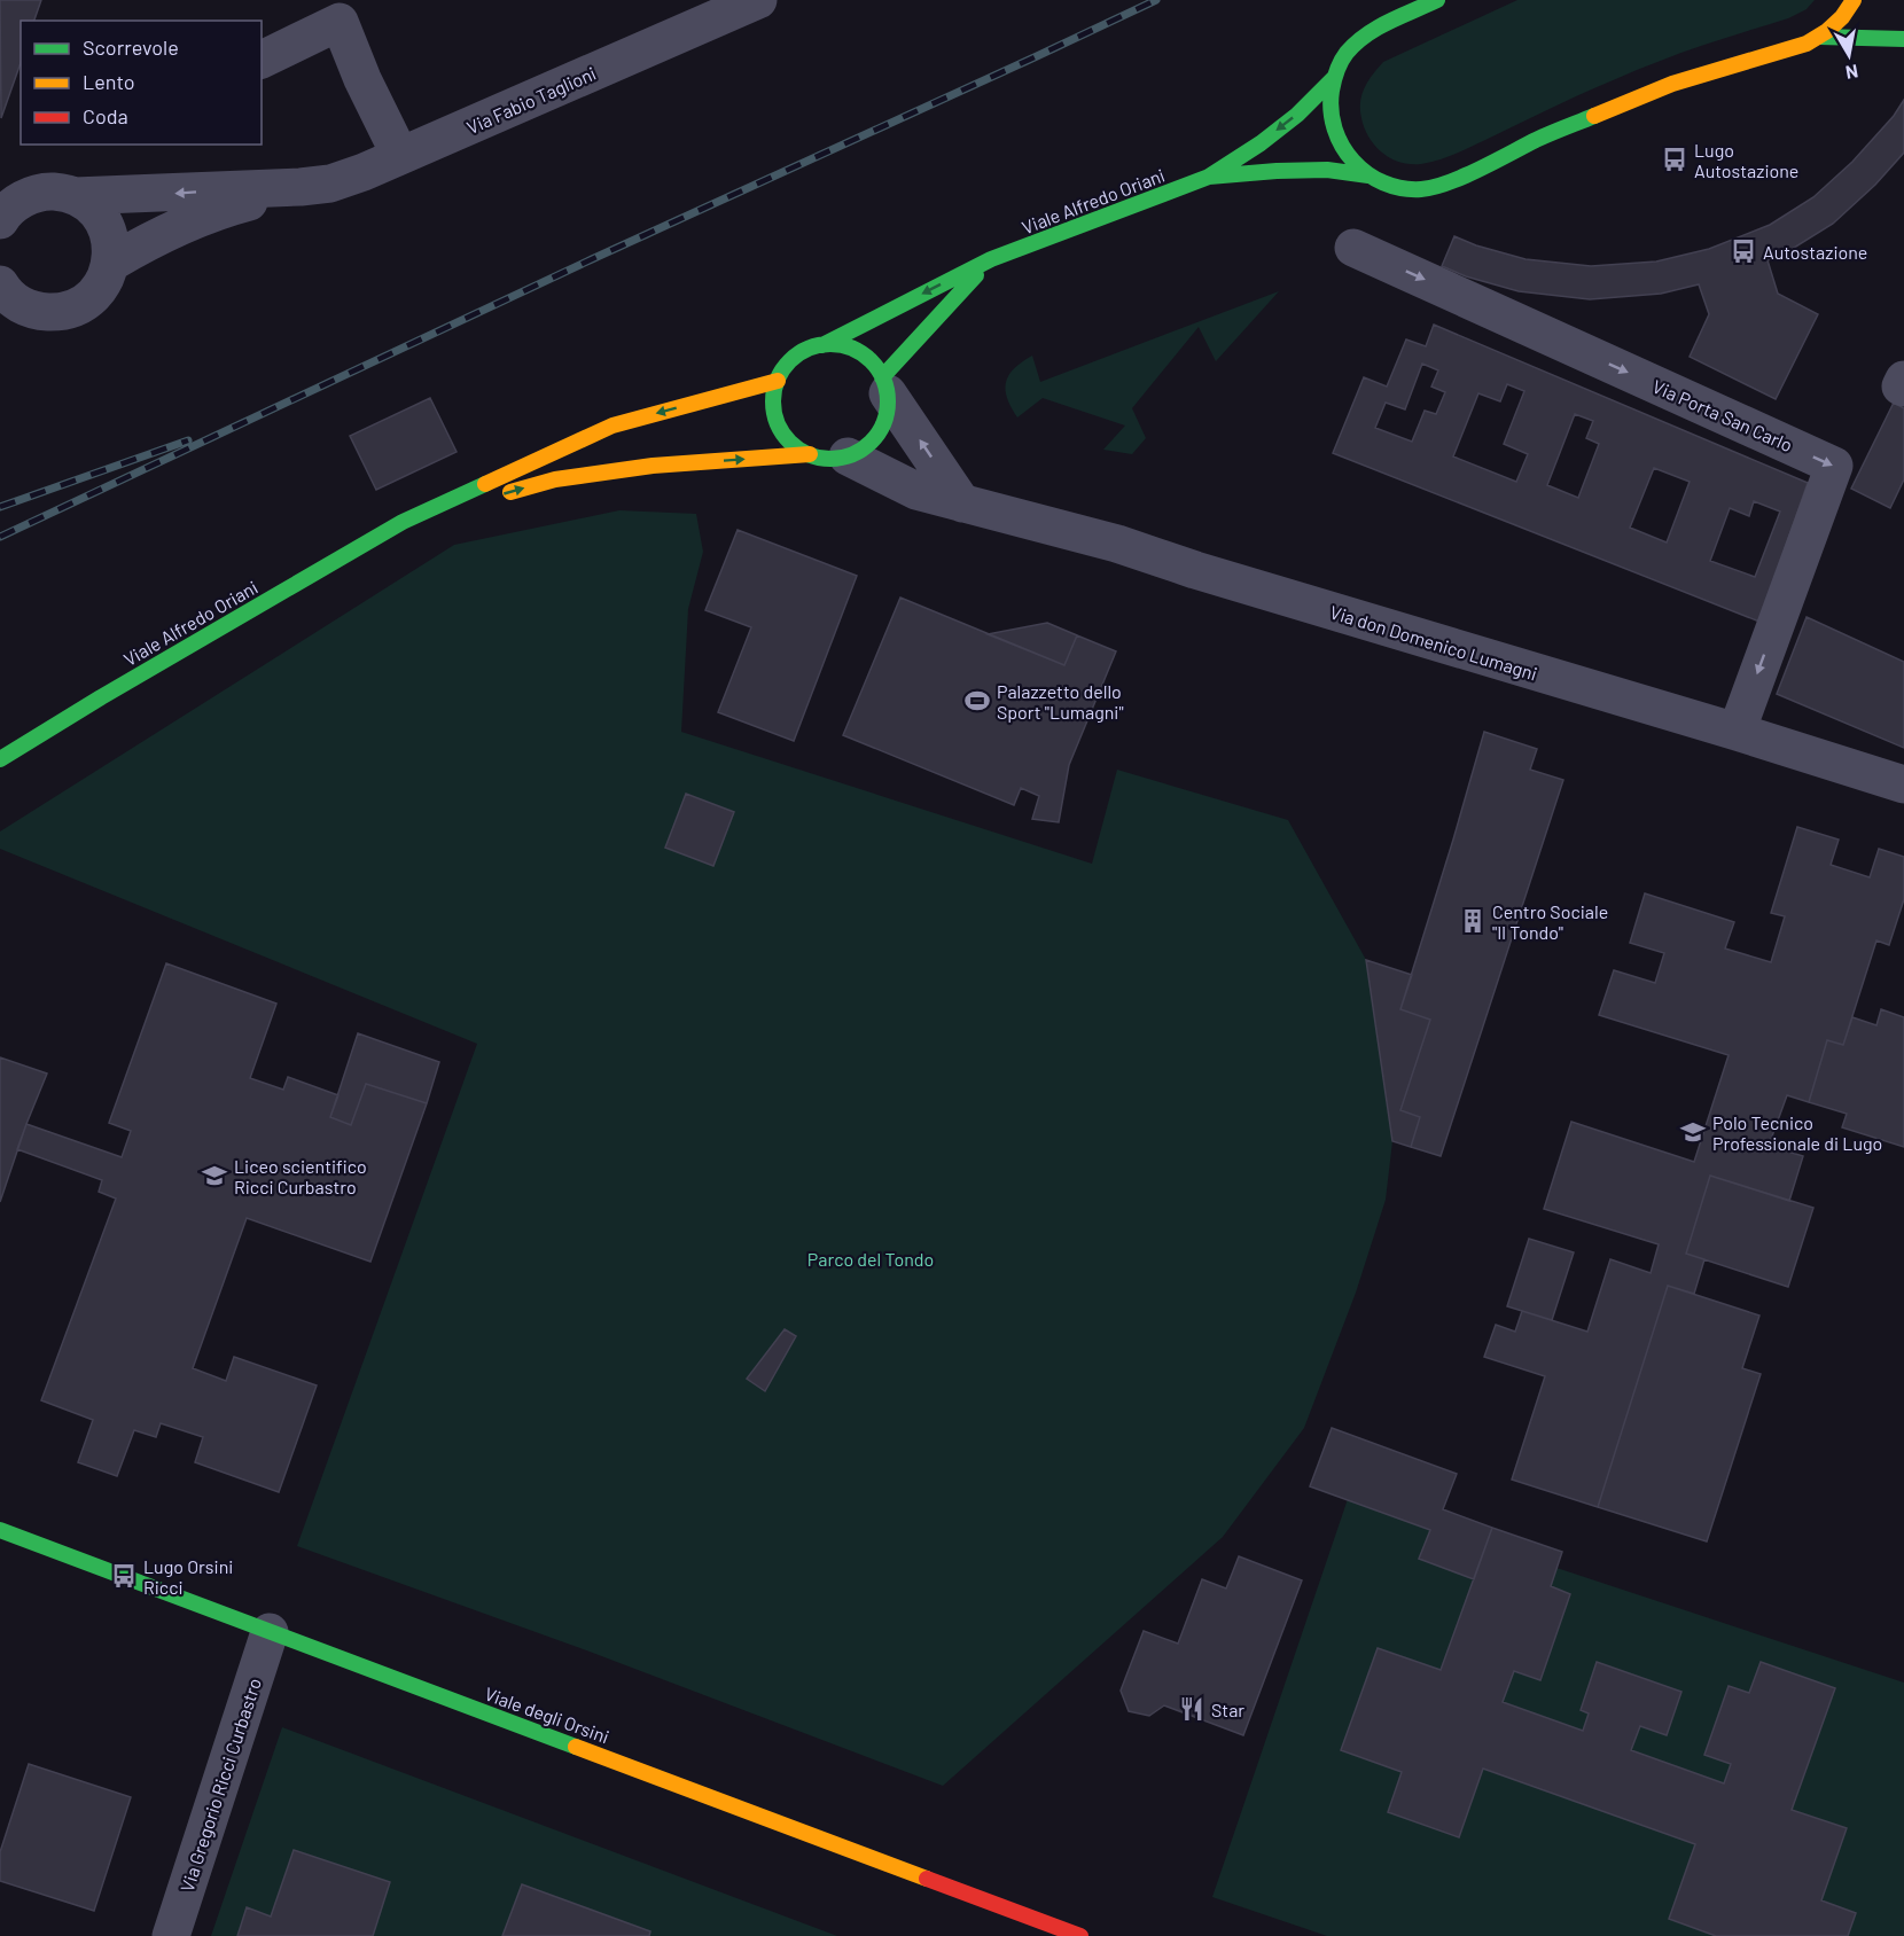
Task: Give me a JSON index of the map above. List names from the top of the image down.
{
  "streets": {
    "main road": ["Viale Alfredo Oriani", "Viale degli Orsini"],
    "street": [
      "Via Fabio Taglioni",
      "Via Porta San Carlo",
      "Via don Domenico Lumagni",
      "Via Gregorio Ricci Curbastro"
    ]
  },
  "crossings": [
    ["Viale Alfredo Oriani", "Via don Domenico Lumagni"],
    ["Via Porta San Carlo", "Via don Domenico Lumagni"],
    ["Viale degli Orsini", "Via Gregorio Ricci Curbastro"]
  ],
  "parks": ["Parco del Tondo"],
  "places": {
    "bus stop": ["Lugo Autostazione", "Autostazione", "Lugo Orsini Ricci"],
    "sports": ["Palazzetto dello Sport \"Lumagni\""],
    "building": ["Centro Sociale \"Il Tondo\""],
    "school or university": ["Polo Tecnico Professionale di Lugo", "Liceo scientifico Ricci Curbastro"],
    "restaurant": ["Star"]
  },
  "legend": ["Scorrevole", "Lento", "Coda"],
  "north": "bottom"
}
